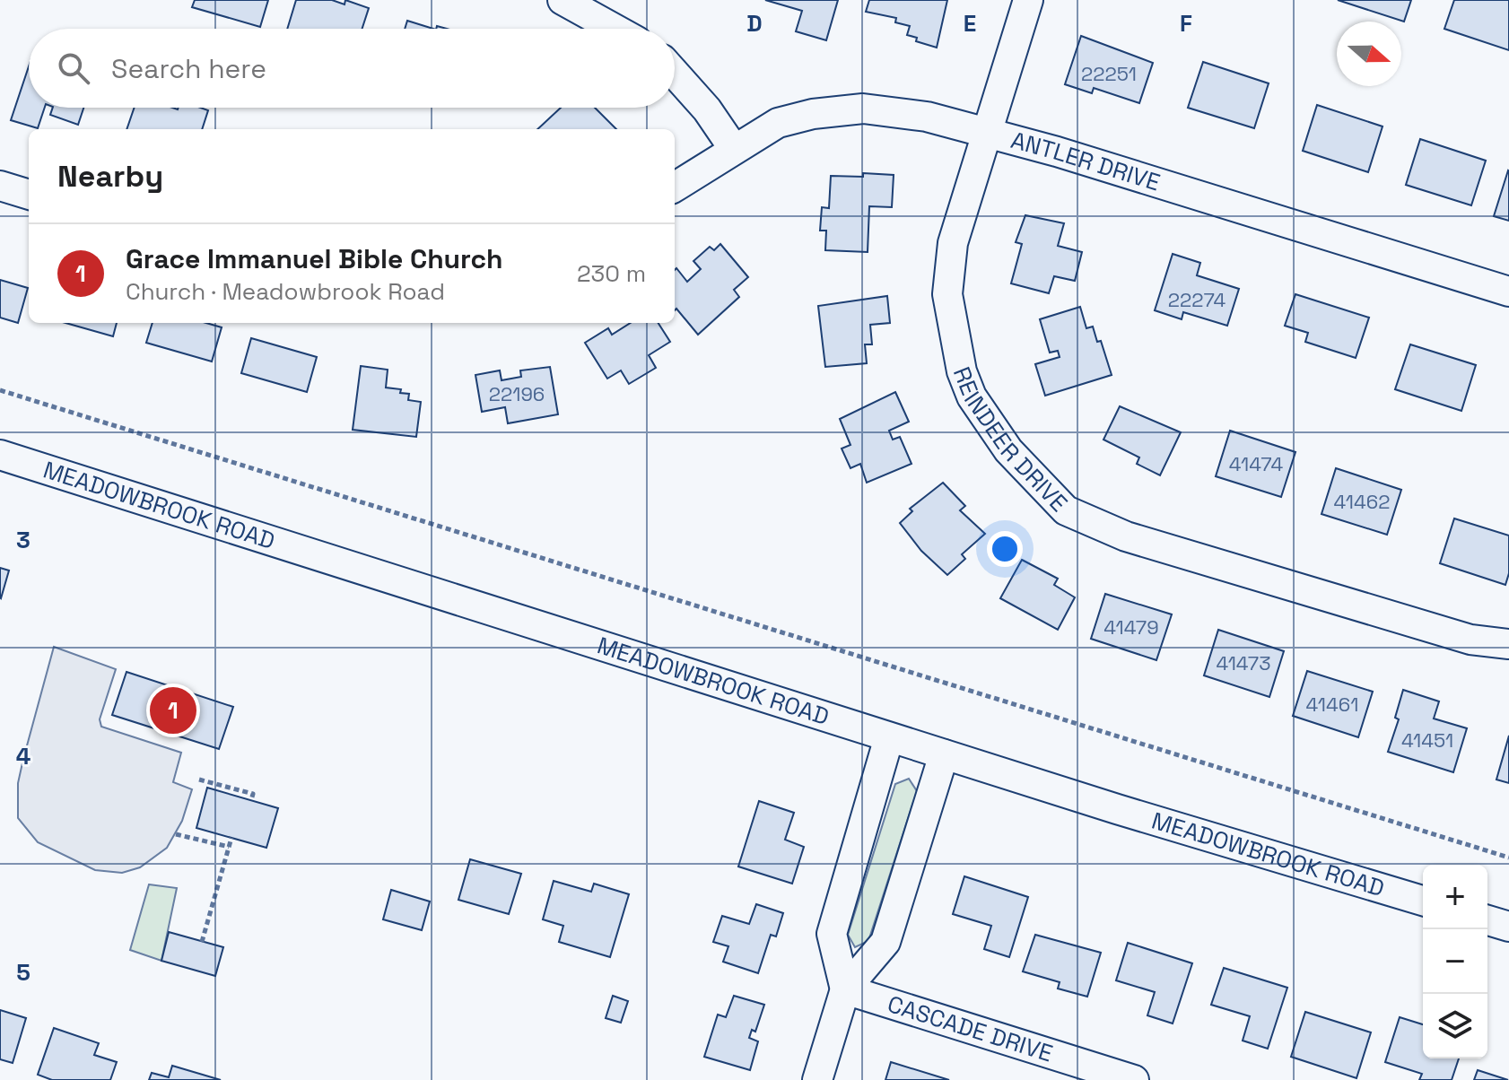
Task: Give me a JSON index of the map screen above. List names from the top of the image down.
{
  "streets": {
    "street": [
      "ANTLER DRIVE",
      "REINDEER DRIVE",
      "MEADOWBROOK ROAD",
      "CASCADE DRIVE"
    ]
  },
  "crossings": [
    ["ANTLER DRIVE", "REINDEER DRIVE"]
  ],
  "house_numbers": [
    "22251",
    "22274",
    "22196",
    "41474",
    "41462",
    "41479",
    "41473",
    "41461",
    "41451"
  ],
  "north": "right",
  "page": {
    "search": "Search here",
    "heading": "Nearby",
    "list": [
      {
        "mark": "1",
        "name": "Grace Immanuel Bible Church",
        "note": "Church · Meadowbrook Road",
        "value": "230 m"
      }
    ],
    "pins": "1",
    "map_buttons": ["+", "−"]
  },
  "grid": {
    "columns": ["D", "E", "F"],
    "rows": ["3", "4", "5"]
  }
}
